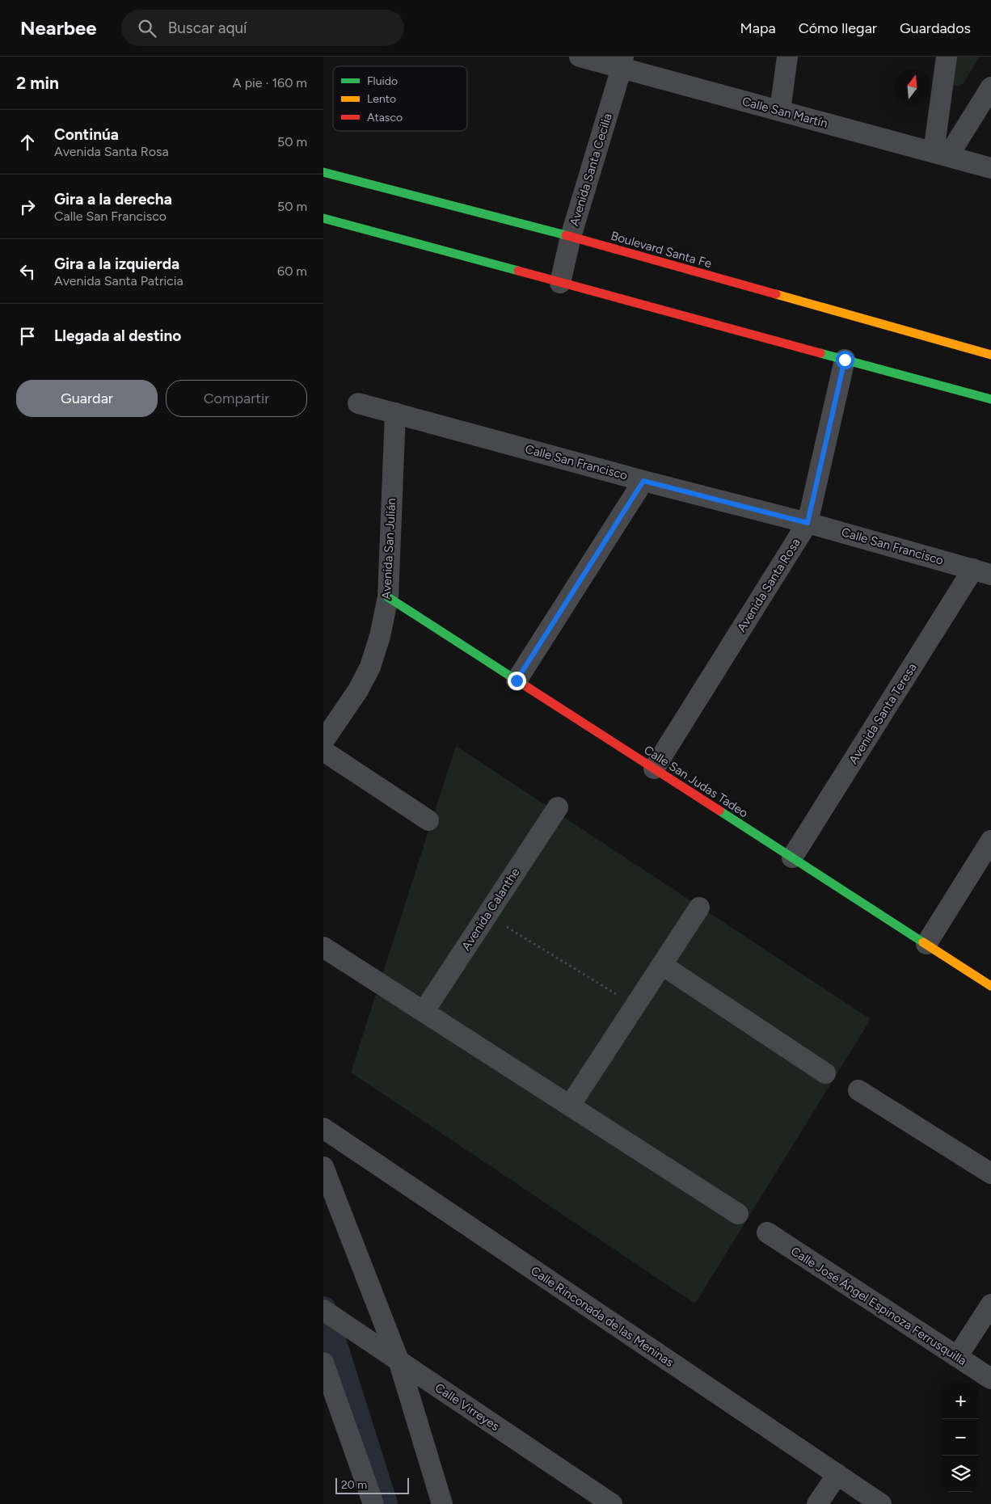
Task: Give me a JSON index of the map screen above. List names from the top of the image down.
{
  "streets": {
    "street": [
      "Calle San Martín",
      "Avenida Santa Cecilia",
      "Boulevard Santa Fe",
      "Calle San Francisco",
      "Avenida San Julián",
      "Avenida Santa Rosa",
      "Avenida Santa Teresa",
      "Calle San Judas Tadeo",
      "Avenida Calanthe",
      "Calle José Ángel Espinoza Ferrusquilla",
      "Calle Rinconada de las Meninas",
      "Calle Virreyes"
    ]
  },
  "crossings": [
    ["Calle San Martín", "Avenida Santa Cecilia"],
    ["Avenida Santa Cecilia", "Boulevard Santa Fe"],
    ["Calle San Francisco", "Avenida San Julián"],
    ["Calle San Francisco", "Avenida Santa Rosa"],
    ["Calle San Francisco", "Avenida Santa Teresa"],
    ["Avenida San Julián", "Calle San Judas Tadeo"],
    ["Avenida Santa Rosa", "Calle San Judas Tadeo"],
    ["Avenida Santa Teresa", "Calle San Judas Tadeo"]
  ],
  "legend": ["Fluido", "Lento", "Atasco"],
  "scale_bar": "20 m",
  "north": "top",
  "page": {
    "header": "Nearbee",
    "search": "Buscar aquí",
    "nav": ["Mapa", "Cómo llegar", "Guardados"],
    "heading": ["2 min", "A pie · 160 m"],
    "list": [
      ["Continúa", "Avenida Santa Rosa", "50 m"],
      ["Gira a la derecha", "Calle San Francisco", "50 m"],
      ["Gira a la izquierda", "Avenida Santa Patricia", "60 m"],
      "Llegada al destino"
    ],
    "buttons": ["Guardar", "Compartir"],
    "map_buttons": ["+", "−"],
    "scale": "20 m"
  }
}
